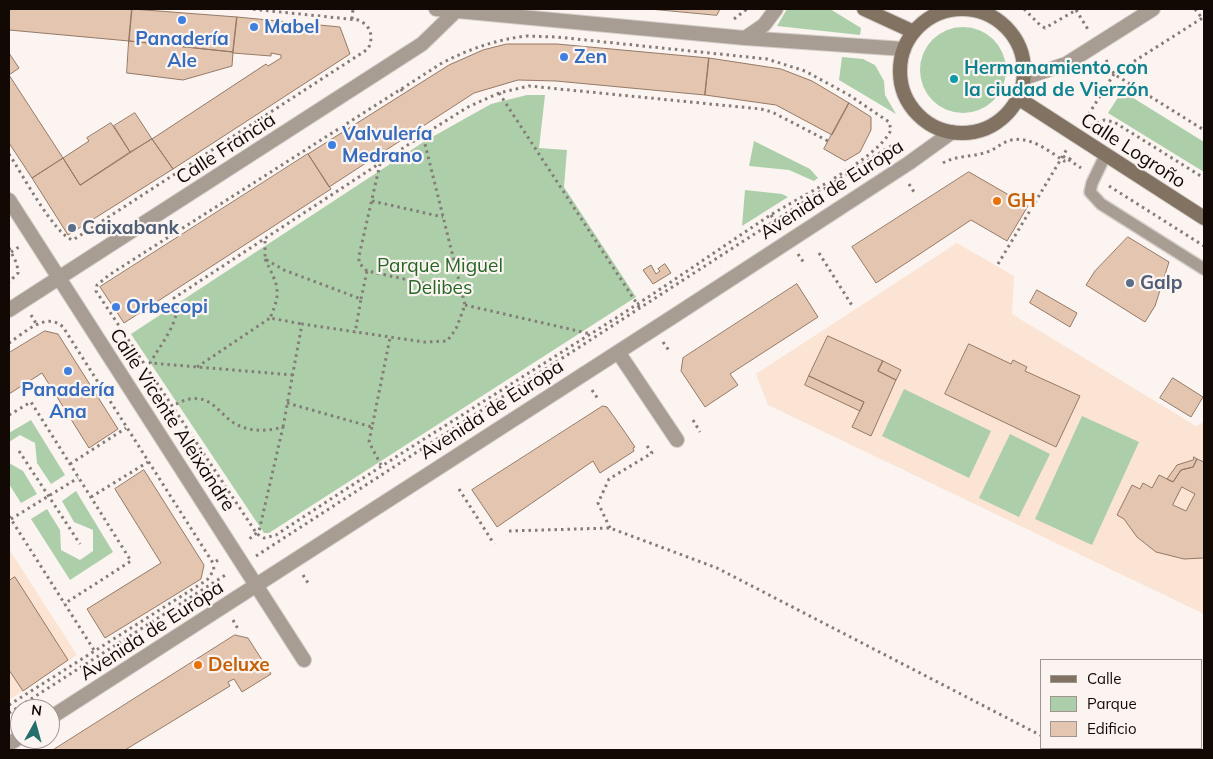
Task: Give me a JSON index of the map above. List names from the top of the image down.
{
  "streets": {
    "main road": ["Calle Logroño"],
    "street": ["Calle Francia", "Avenida de Europa", "Calle Vicente Aleixandre"]
  },
  "crossings": [
    ["Calle Francia", "Calle Vicente Aleixandre"],
    ["Calle Logroño", "Avenida de Europa"],
    ["Avenida de Europa", "Calle Vicente Aleixandre"]
  ],
  "parks": ["Parque Miguel Delibes"],
  "places": [
    "Panadería Ale",
    "Mabel",
    "Zen",
    "Hermanamiento con la ciudad de Vierzón",
    "Valvulería Medrano",
    "GH",
    "Caixabank",
    "Galp",
    "Orbecopi",
    "Panadería Ana",
    "Deluxe"
  ],
  "legend": ["Calle", "Parque", "Edificio"],
  "north": "top"
}
